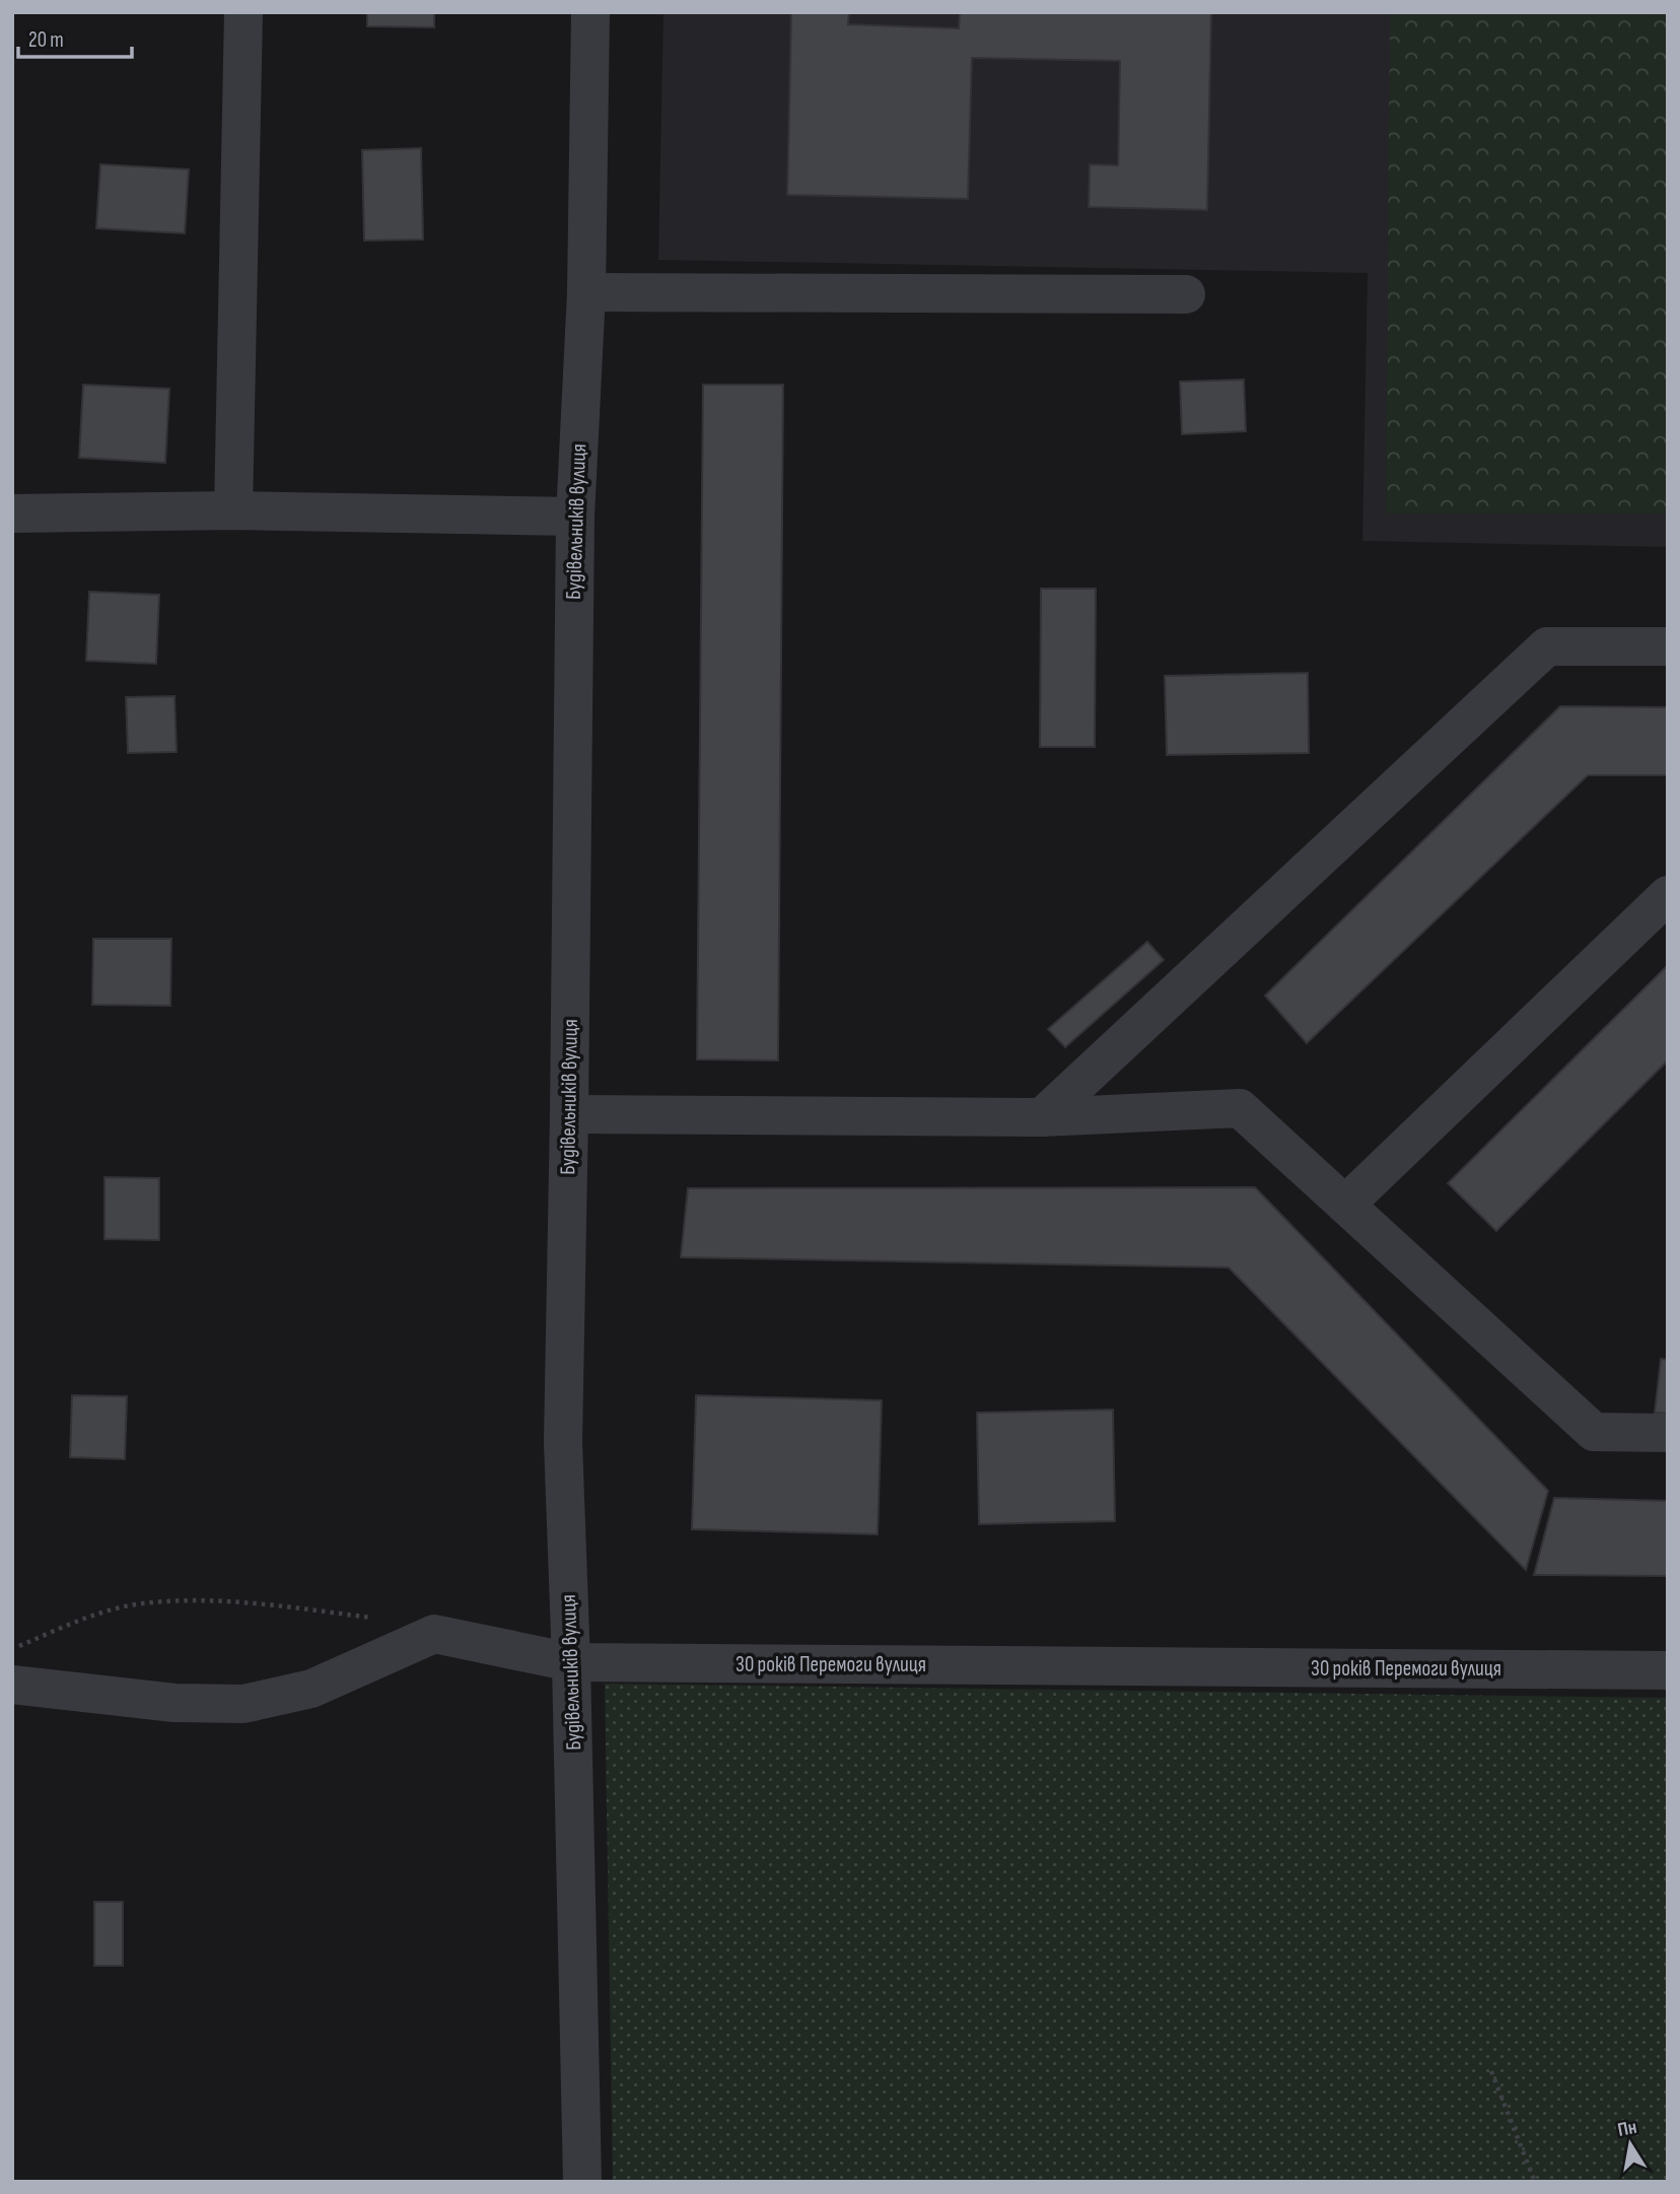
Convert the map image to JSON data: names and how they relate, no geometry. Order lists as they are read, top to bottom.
{
  "streets": {
    "street": ["Будівельників вулиця", "30 років Перемоги вулиця"]
  },
  "crossings": [
    ["Будівельників вулиця", "30 років Перемоги вулиця"]
  ],
  "scale_bar": "20 m",
  "north": "top"
}
